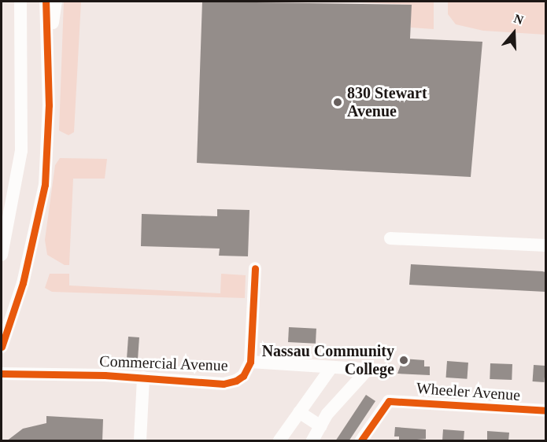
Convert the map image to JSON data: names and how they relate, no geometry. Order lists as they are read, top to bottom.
{
  "streets": {
    "street": ["Commercial Avenue", "Wheeler Avenue"]
  },
  "places": ["830 Stewart Avenue", "Nassau Community College"],
  "north": "top"
}
